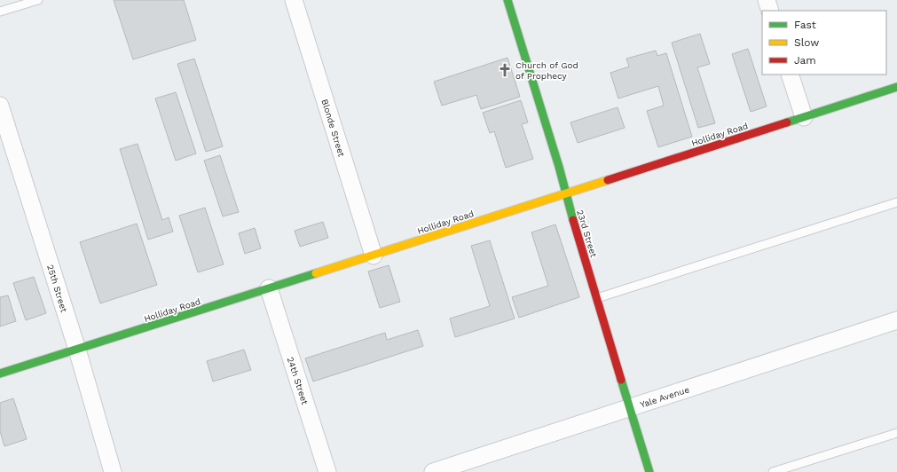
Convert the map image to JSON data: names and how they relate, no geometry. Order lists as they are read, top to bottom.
{
  "streets": {
    "street": [
      "Blonde Street",
      "Holliday Road",
      "23rd Street",
      "25th Street",
      "24th Street",
      "Yale Avenue"
    ]
  },
  "crossings": [
    ["Blonde Street", "Holliday Road"],
    ["Holliday Road", "23rd Street"],
    ["Holliday Road", "25th Street"],
    ["Holliday Road", "24th Street"],
    ["23rd Street", "Yale Avenue"]
  ],
  "places": {
    "church": ["Church of God of Prophecy"]
  },
  "legend": ["Fast", "Slow", "Jam"]
}
